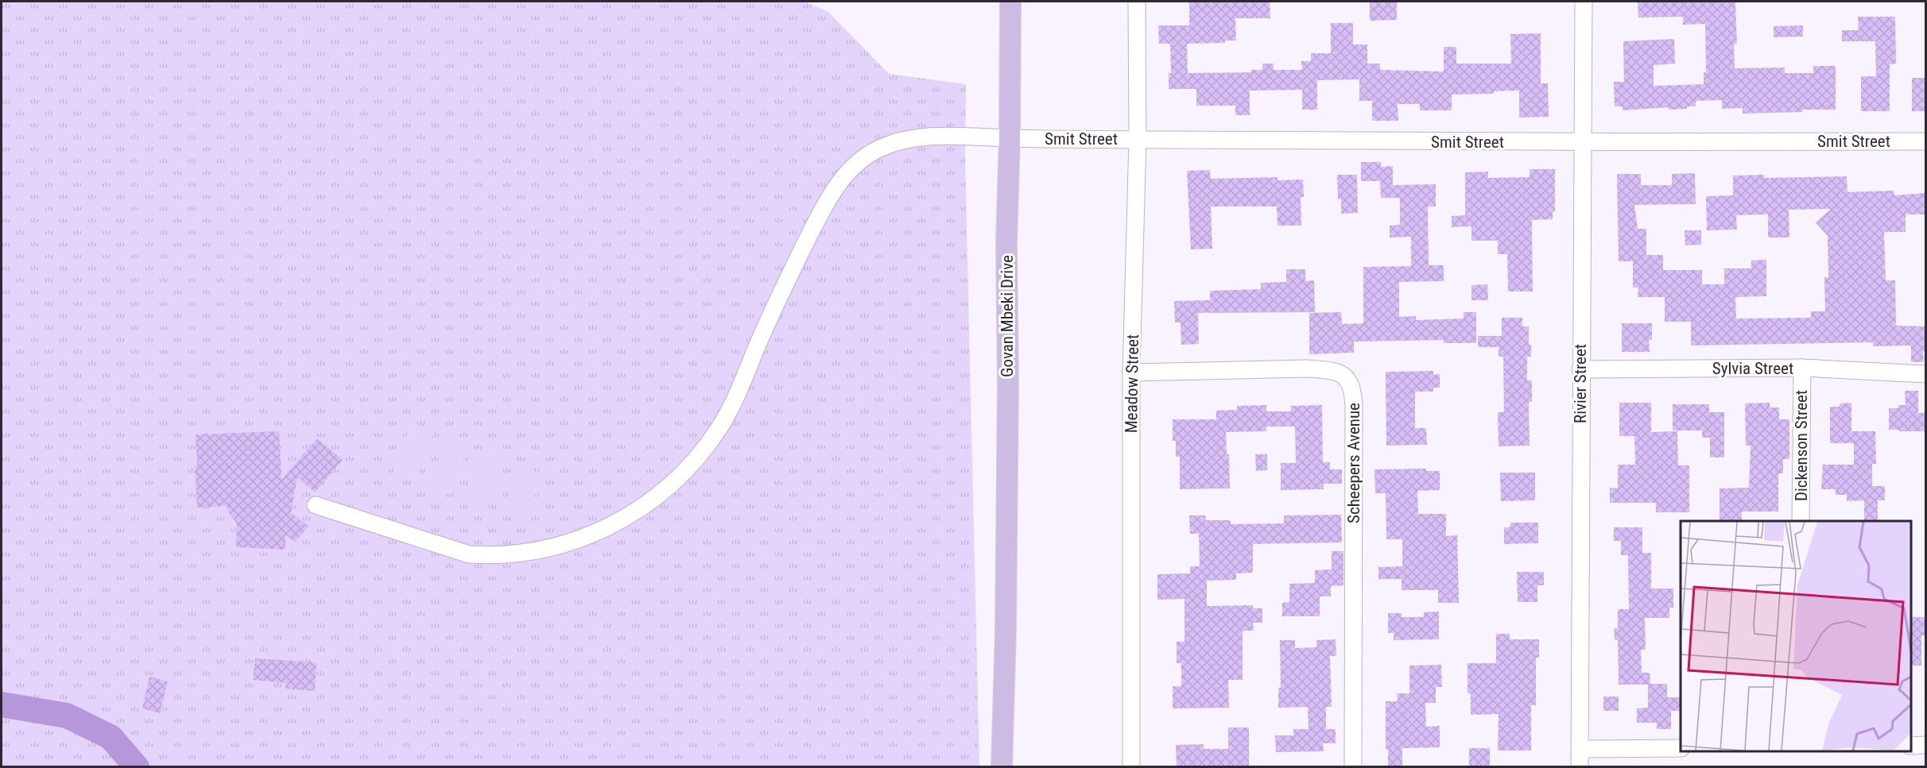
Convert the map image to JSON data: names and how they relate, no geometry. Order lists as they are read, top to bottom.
{
  "streets": {
    "main road": ["Govan Mbeki Drive"],
    "street": [
      "Smit Street",
      "Sylvia Street",
      "Meadow Street",
      "Rivier Street",
      "Dickenson Street",
      "Scheepers Avenue"
    ]
  },
  "crossings": [
    ["Smit Street", "Govan Mbeki Drive"],
    ["Smit Street", "Meadow Street"],
    ["Smit Street", "Rivier Street"],
    ["Sylvia Street", "Rivier Street"],
    ["Sylvia Street", "Dickenson Street"],
    ["Meadow Street", "Scheepers Avenue"]
  ]
}
